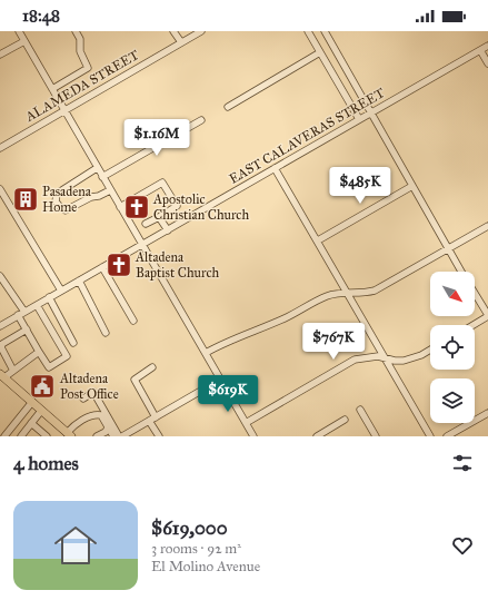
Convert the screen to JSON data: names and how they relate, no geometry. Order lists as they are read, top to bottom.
{
  "streets": {
    "street": ["ALAMEDA STREET", "EAST CALAVERAS STREET"]
  },
  "places": {
    "building": ["Pasadena Home"],
    "church": ["Apostolic Christian Church", "Altadena Baptist Church"],
    "public building": ["Altadena Post Office"]
  },
  "north": "bottom right",
  "page": {
    "status": "18:48",
    "price": [
      "$1.16M",
      "$485K",
      "$767K",
      "$619K"
    ],
    "heading": "4 homes",
    "list": [
      {
        "name": "$619,000",
        "note": "3 rooms · 92 m² · El Molino Avenue"
      }
    ]
  }
}
